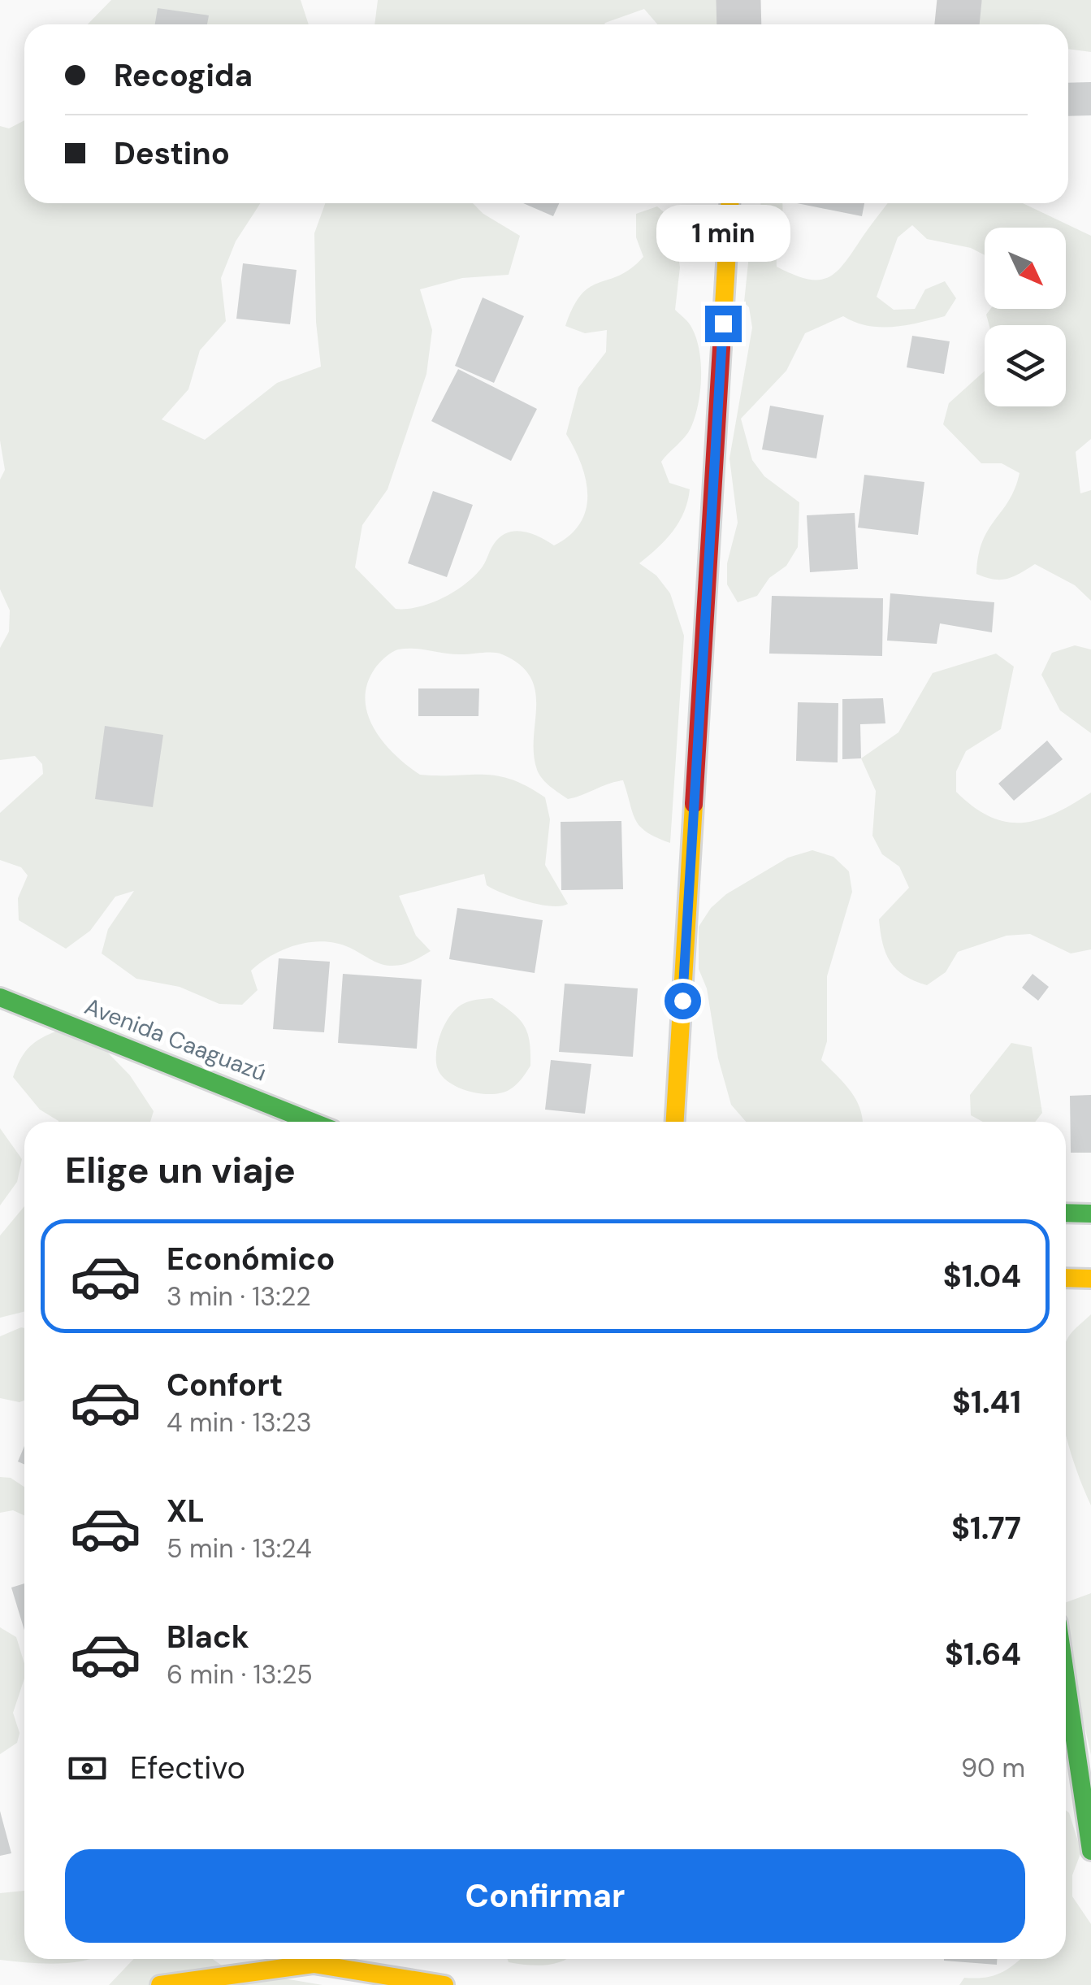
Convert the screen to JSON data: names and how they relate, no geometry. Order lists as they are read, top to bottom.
{
  "streets": {
    "street": ["Avenida Caaguazú"]
  },
  "north": "bottom right",
  "page": {
    "banner": ["Recogida", "Destino"],
    "bubble": "1 min",
    "heading": "Elige un viaje",
    "list": [
      {
        "name": "Económico",
        "note": "3 min · 13:22",
        "value": "$1.04"
      },
      {
        "name": "Confort",
        "note": "4 min · 13:23",
        "value": "$1.41"
      },
      {
        "name": "XL",
        "note": "5 min · 13:24",
        "value": "$1.77"
      },
      {
        "name": "Black",
        "note": "6 min · 13:25",
        "value": "$1.64"
      }
    ],
    "pay": ["Efectivo", "90 m"],
    "buttons": "Confirmar"
  }
}
